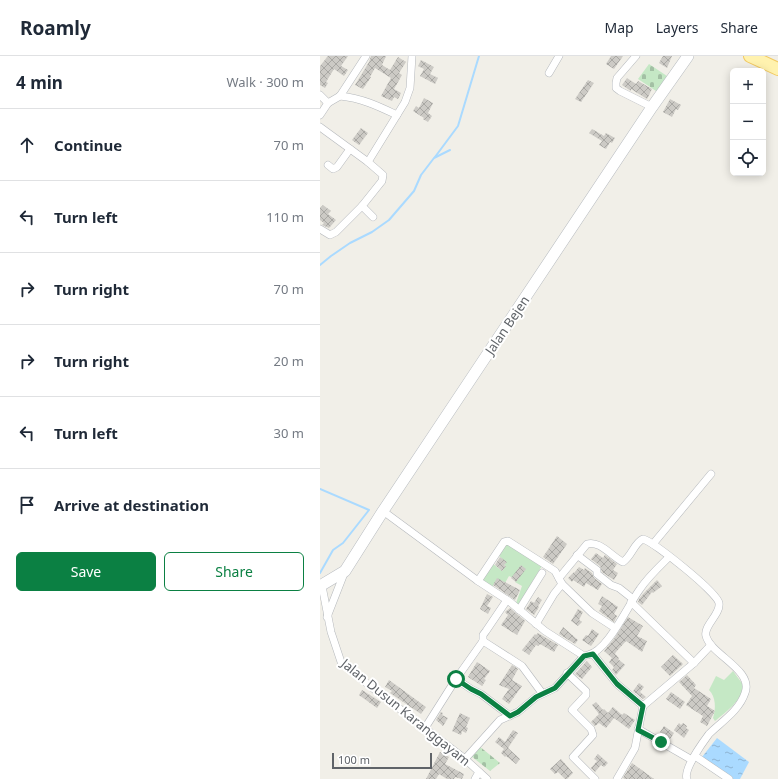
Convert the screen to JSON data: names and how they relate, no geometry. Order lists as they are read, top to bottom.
{
  "streets": {
    "street": ["Jalan Bejen", "Jalan Dusun Karanggayam"]
  },
  "crossings": [
    ["Jalan Bejen", "Jalan Dusun Karanggayam"]
  ],
  "scale_bar": "100 m",
  "page": {
    "header": "Roamly",
    "nav": ["Map", "Layers", "Share"],
    "heading": ["4 min", "Walk · 300 m"],
    "map_buttons": ["+", "−"],
    "list": [
      ["Continue", "70 m"],
      ["Turn left", "110 m"],
      ["Turn right", "70 m"],
      ["Turn right", "20 m"],
      ["Turn left", "30 m"],
      "Arrive at destination"
    ],
    "buttons": ["Save", "Share"],
    "scale": "100 m"
  }
}
